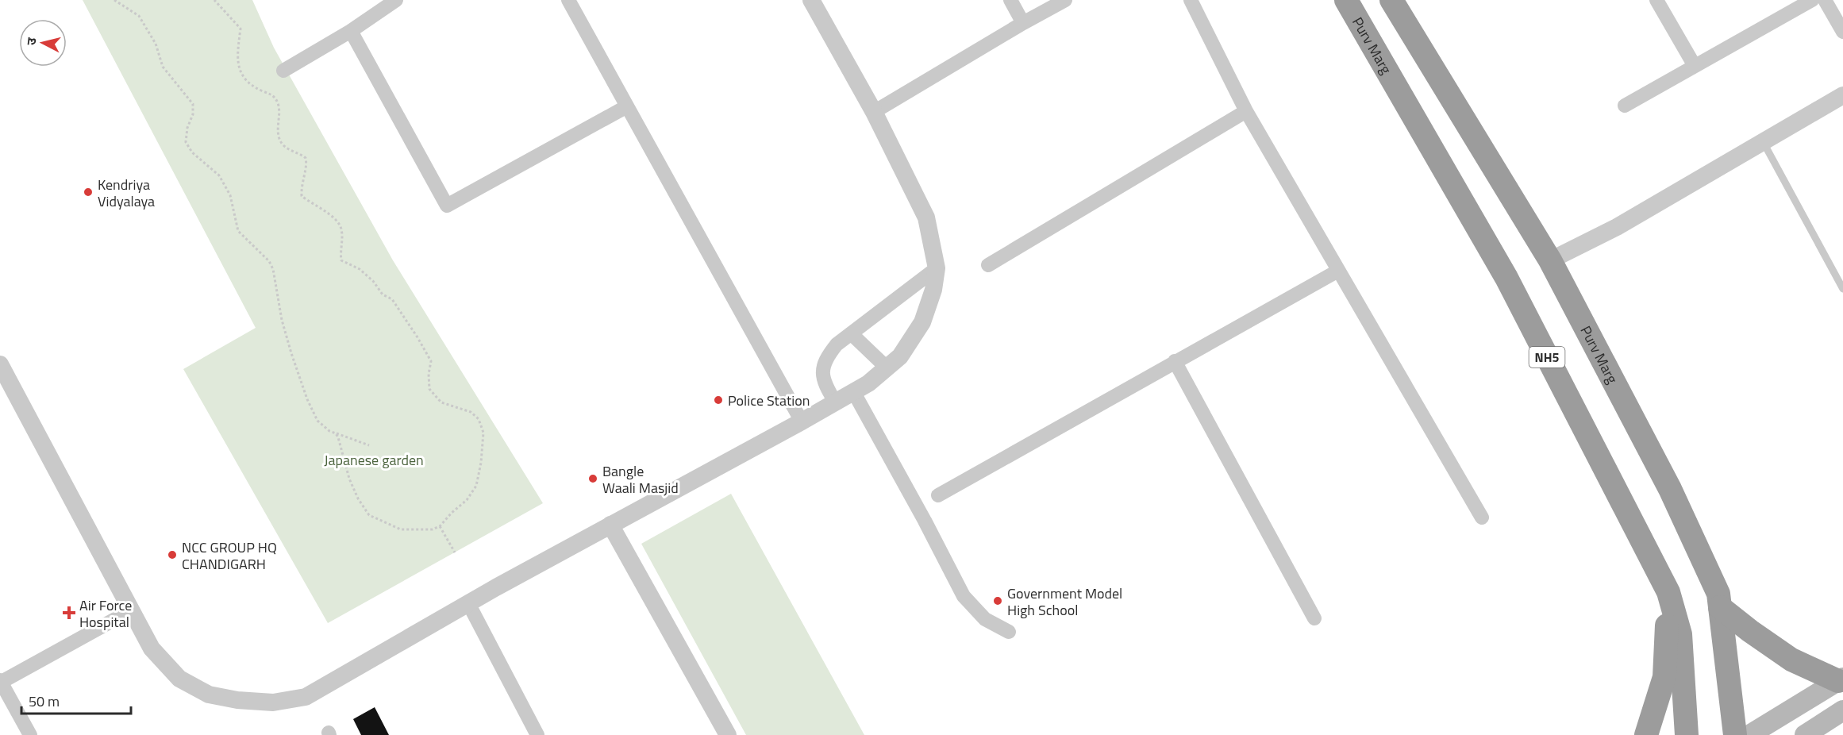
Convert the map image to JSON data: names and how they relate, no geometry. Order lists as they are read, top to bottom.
{
  "streets": {
    "highway": ["Purv Marg", "NH5"]
  },
  "parks": ["Japanese garden"],
  "places": {
    "other": [
      "Kendriya Vidyalaya",
      "Police Station",
      "Bangle Waali Masjid",
      "NCC GROUP HQ CHANDIGARH",
      "Government Model High School"
    ],
    "health": ["Air Force Hospital"]
  },
  "scale_bar": "50 m",
  "north": "left"
}
